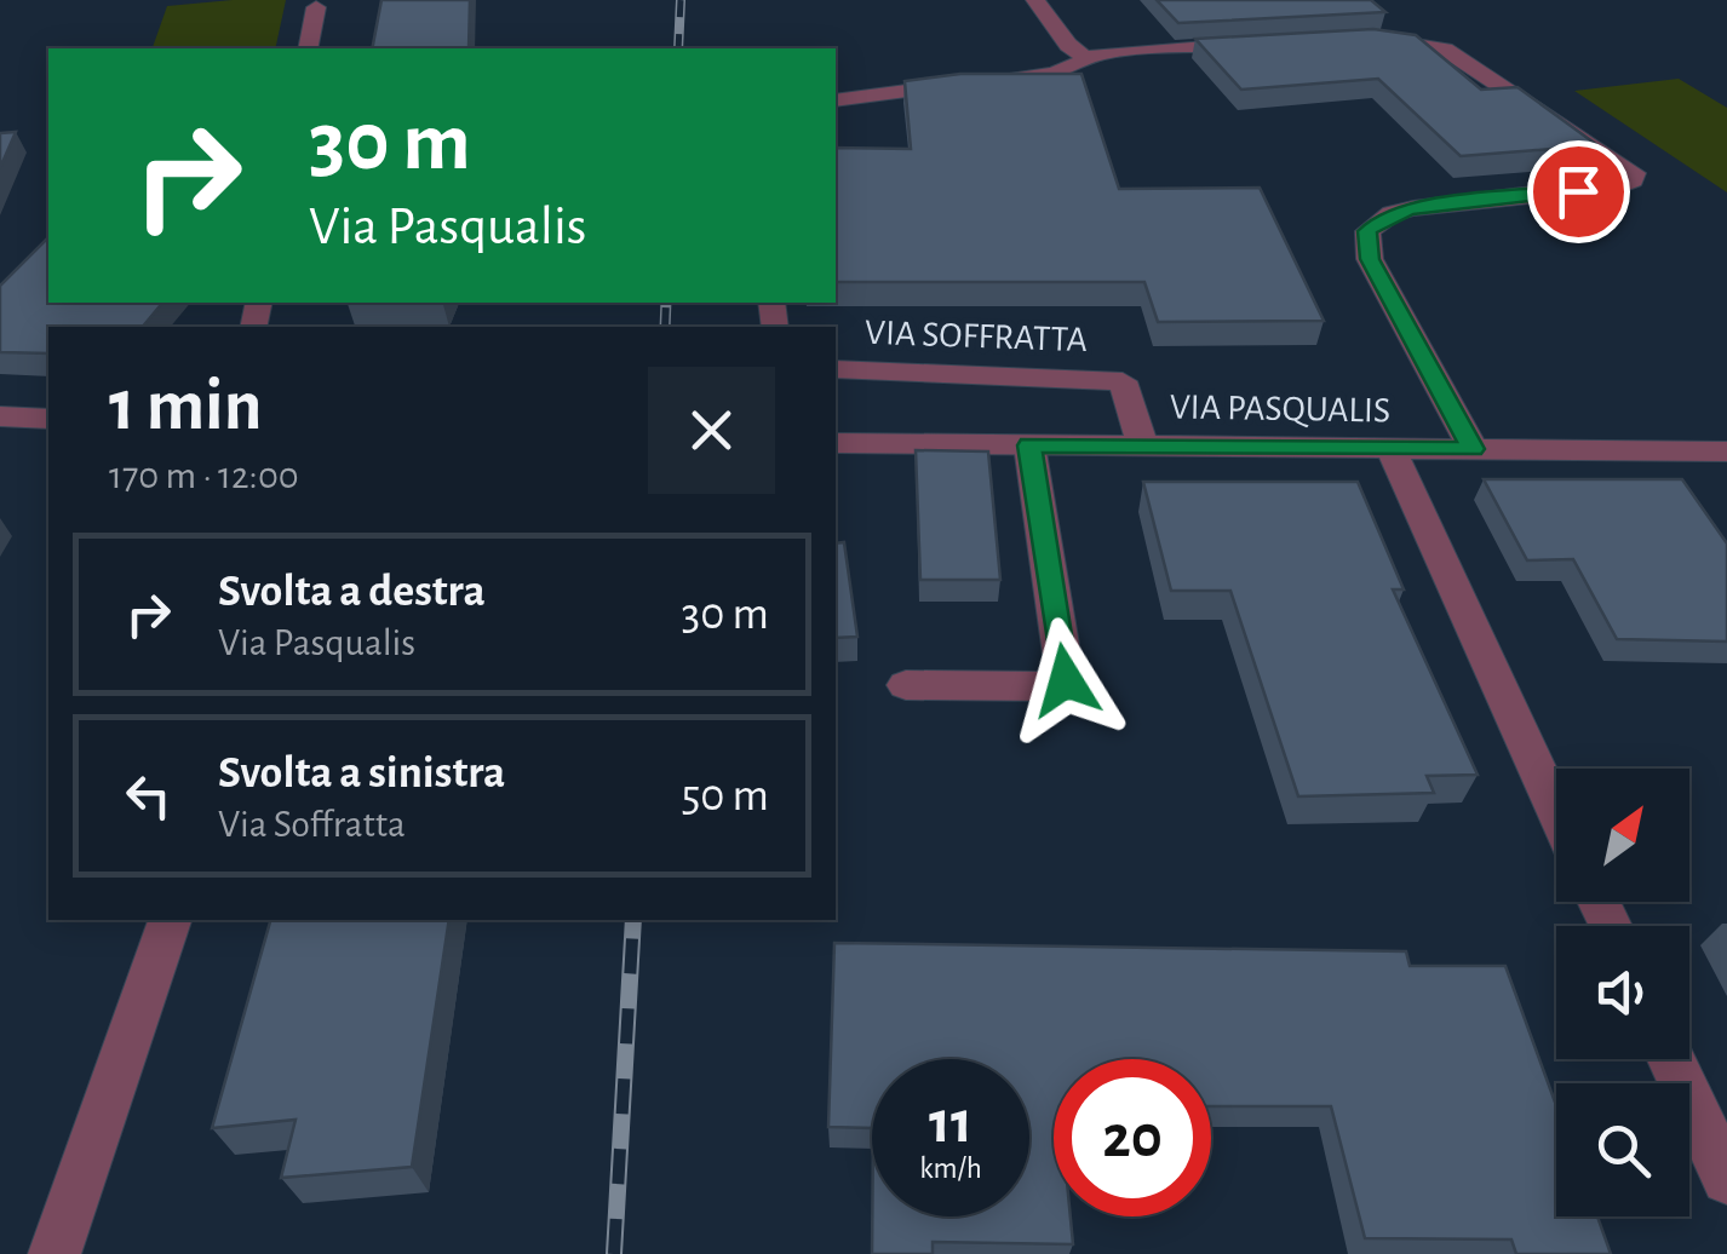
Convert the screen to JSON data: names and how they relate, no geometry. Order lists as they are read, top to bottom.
{
  "streets": {
    "street": ["VIA SOFFRATTA", "VIA PASQUALIS"]
  },
  "crossings": [
    ["VIA SOFFRATTA", "VIA PASQUALIS"]
  ],
  "north": "top right",
  "page": {
    "turn": ["30 m", "Via Pasqualis"],
    "heading": ["1 min", "170 m · 12:00"],
    "list": [
      {
        "name": "Svolta a destra",
        "note": "Via Pasqualis",
        "value": "30 m"
      },
      {
        "name": "Svolta a sinistra",
        "note": "Via Soffratta",
        "value": "50 m"
      }
    ],
    "speed": "11 km/h",
    "limit": "20"
  }
}
